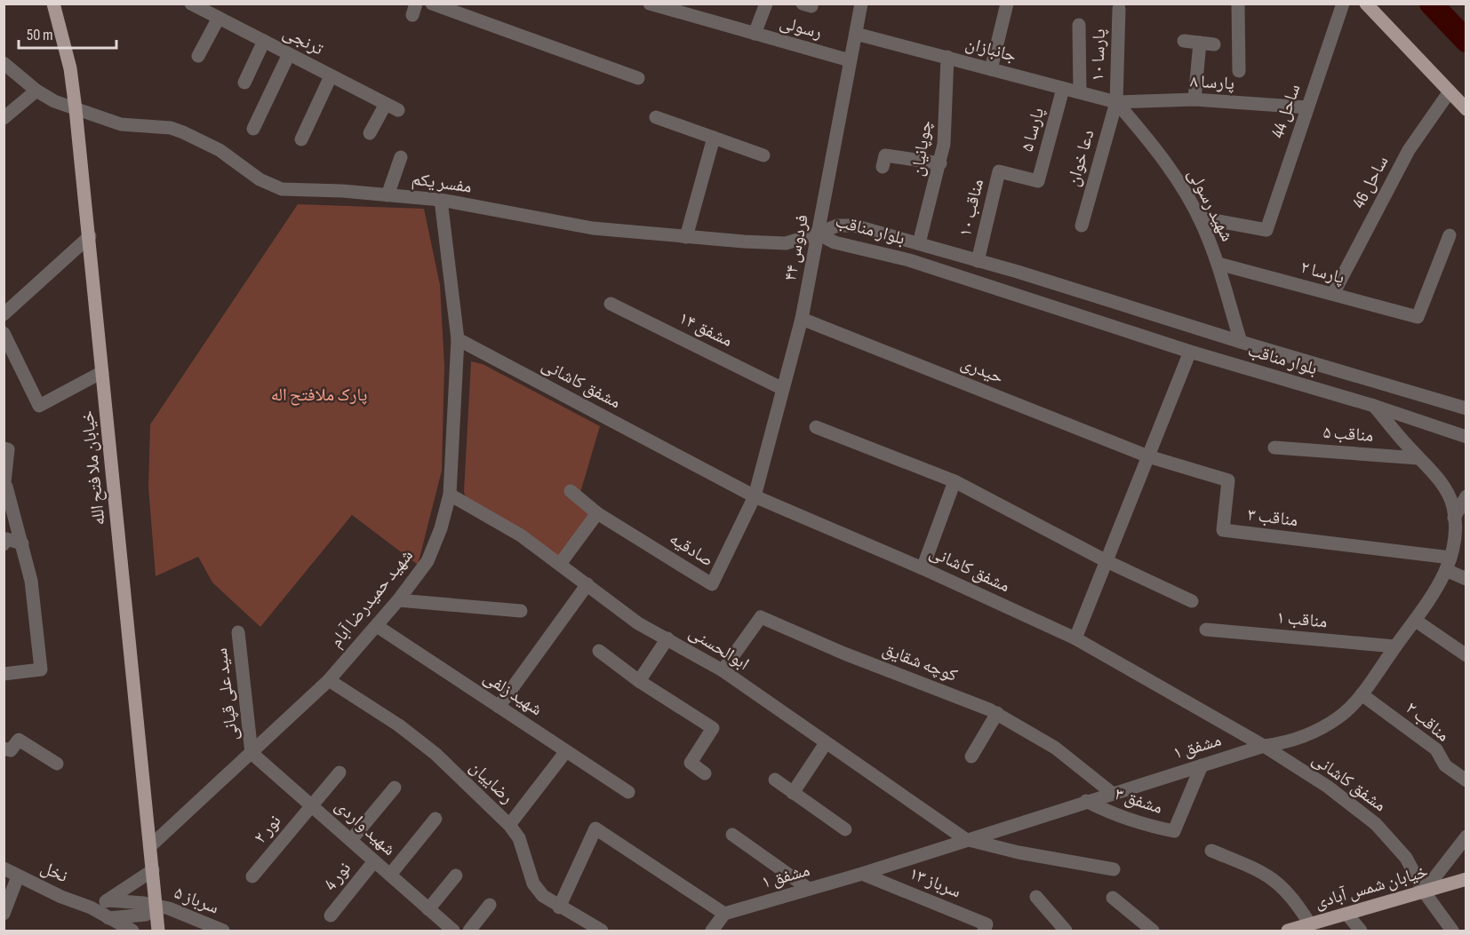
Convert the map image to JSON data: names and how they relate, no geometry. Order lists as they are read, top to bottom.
{
  "streets": {
    "main road": ["خیابان ملا فتح الله", "خیابان شمس آبادی"],
    "street": [
      "رسولی",
      "ترنجی",
      "جانبازان",
      "پارسا ۱۰",
      "پارسا ۸",
      "ساحل 44",
      "پارسا ۵",
      "چوپانیان",
      "دعا خوان",
      "ساحل 46",
      "مفسر یکم",
      "شهید رسولی",
      "مناقب ۱۰",
      "بلوار مناقب",
      "فردوس ۴۴",
      "پارسا ۲",
      "مشفق ۱۴",
      "حیدری",
      "مشفق کاشانی",
      "مناقب ۵",
      "مناقب ۳",
      "صادقیه",
      "شهید حمیدرضا آبام",
      "مناقب ۱",
      "ابوالحسنی",
      "کوچه شقایق",
      "شهید زلفی",
      "سید علی قپانی",
      "مناقب ۲",
      "مشفق ۱",
      "رضاییان",
      "مشفق ۳",
      "شهید واردی",
      "نور ۲",
      "نخل",
      "نور 4",
      "سرباز ۱۳",
      "سرباز ۵"
    ]
  },
  "crossings": [
    ["رسولی", "فردوس ۴۴"],
    ["جانبازان", "پارسا ۱۰"],
    ["جانبازان", "پارسا ۸"],
    ["جانبازان", "پارسا ۵"],
    ["جانبازان", "چوپانیان"],
    ["جانبازان", "دعا خوان"],
    ["جانبازان", "شهید رسولی"],
    ["جانبازان", "فردوس ۴۴"],
    ["پارسا ۱۰", "پارسا ۸"],
    ["پارسا ۱۰", "دعا خوان"],
    ["پارسا ۱۰", "شهید رسولی"],
    ["پارسا ۸", "ساحل 44"],
    ["پارسا ۸", "دعا خوان"],
    ["پارسا ۸", "شهید رسولی"],
    ["ساحل 44", "شهید رسولی"],
    ["پارسا ۵", "مناقب ۱۰"],
    ["چوپانیان", "بلوار مناقب"],
    ["دعا خوان", "شهید رسولی"],
    ["ساحل 46", "پارسا ۲"],
    ["مفسر یکم", "بلوار مناقب"],
    ["مفسر یکم", "فردوس ۴۴"],
    ["مفسر یکم", "خیابان ملا فتح الله"],
    ["مفسر یکم", "شهید حمیدرضا آبام"],
    ["شهید رسولی", "بلوار مناقب"],
    ["شهید رسولی", "پارسا ۲"],
    ["مناقب ۱۰", "بلوار مناقب"],
    ["بلوار مناقب", "فردوس ۴۴"],
    ["بلوار مناقب", "مشفق ۱"],
    ["فردوس ۴۴", "مشفق ۱۴"],
    ["فردوس ۴۴", "حیدری"],
    ["فردوس ۴۴", "مشفق کاشانی"],
    ["فردوس ۴۴", "صادقیه"],
    ["حیدری", "مناقب ۳"],
    ["مشفق کاشانی", "صادقیه"],
    ["مشفق کاشانی", "شهید حمیدرضا آبام"],
    ["مشفق کاشانی", "مشفق ۱"],
    ["مشفق کاشانی", "خیابان شمس آبادی"],
    ["مناقب ۵", "مشفق ۱"],
    ["خیابان ملا فتح الله", "شهید حمیدرضا آبام"],
    ["خیابان ملا فتح الله", "سرباز ۵"],
    ["مناقب ۳", "مشفق ۱"],
    ["شهید حمیدرضا آبام", "ابوالحسنی"],
    ["شهید حمیدرضا آبام", "شهید زلفی"],
    ["شهید حمیدرضا آبام", "سید علی قپانی"],
    ["شهید حمیدرضا آبام", "رضاییان"],
    ["شهید حمیدرضا آبام", "شهید واردی"],
    ["مناقب ۱", "مشفق ۱"],
    ["ابوالحسنی", "کوچه شقایق"],
    ["ابوالحسنی", "مشفق ۱"],
    ["کوچه شقایق", "مشفق ۱"],
    ["سید علی قپانی", "شهید واردی"],
    ["مناقب ۲", "مشفق ۱"],
    ["مشفق ۱", "مشفق ۳"],
    ["مشفق ۱", "سرباز ۱۳"],
    ["شهید واردی", "نور ۲"],
    ["شهید واردی", "نور 4"]
  ],
  "parks": ["پارک ملافتح اله"],
  "scale_bar": "50 m"
}
